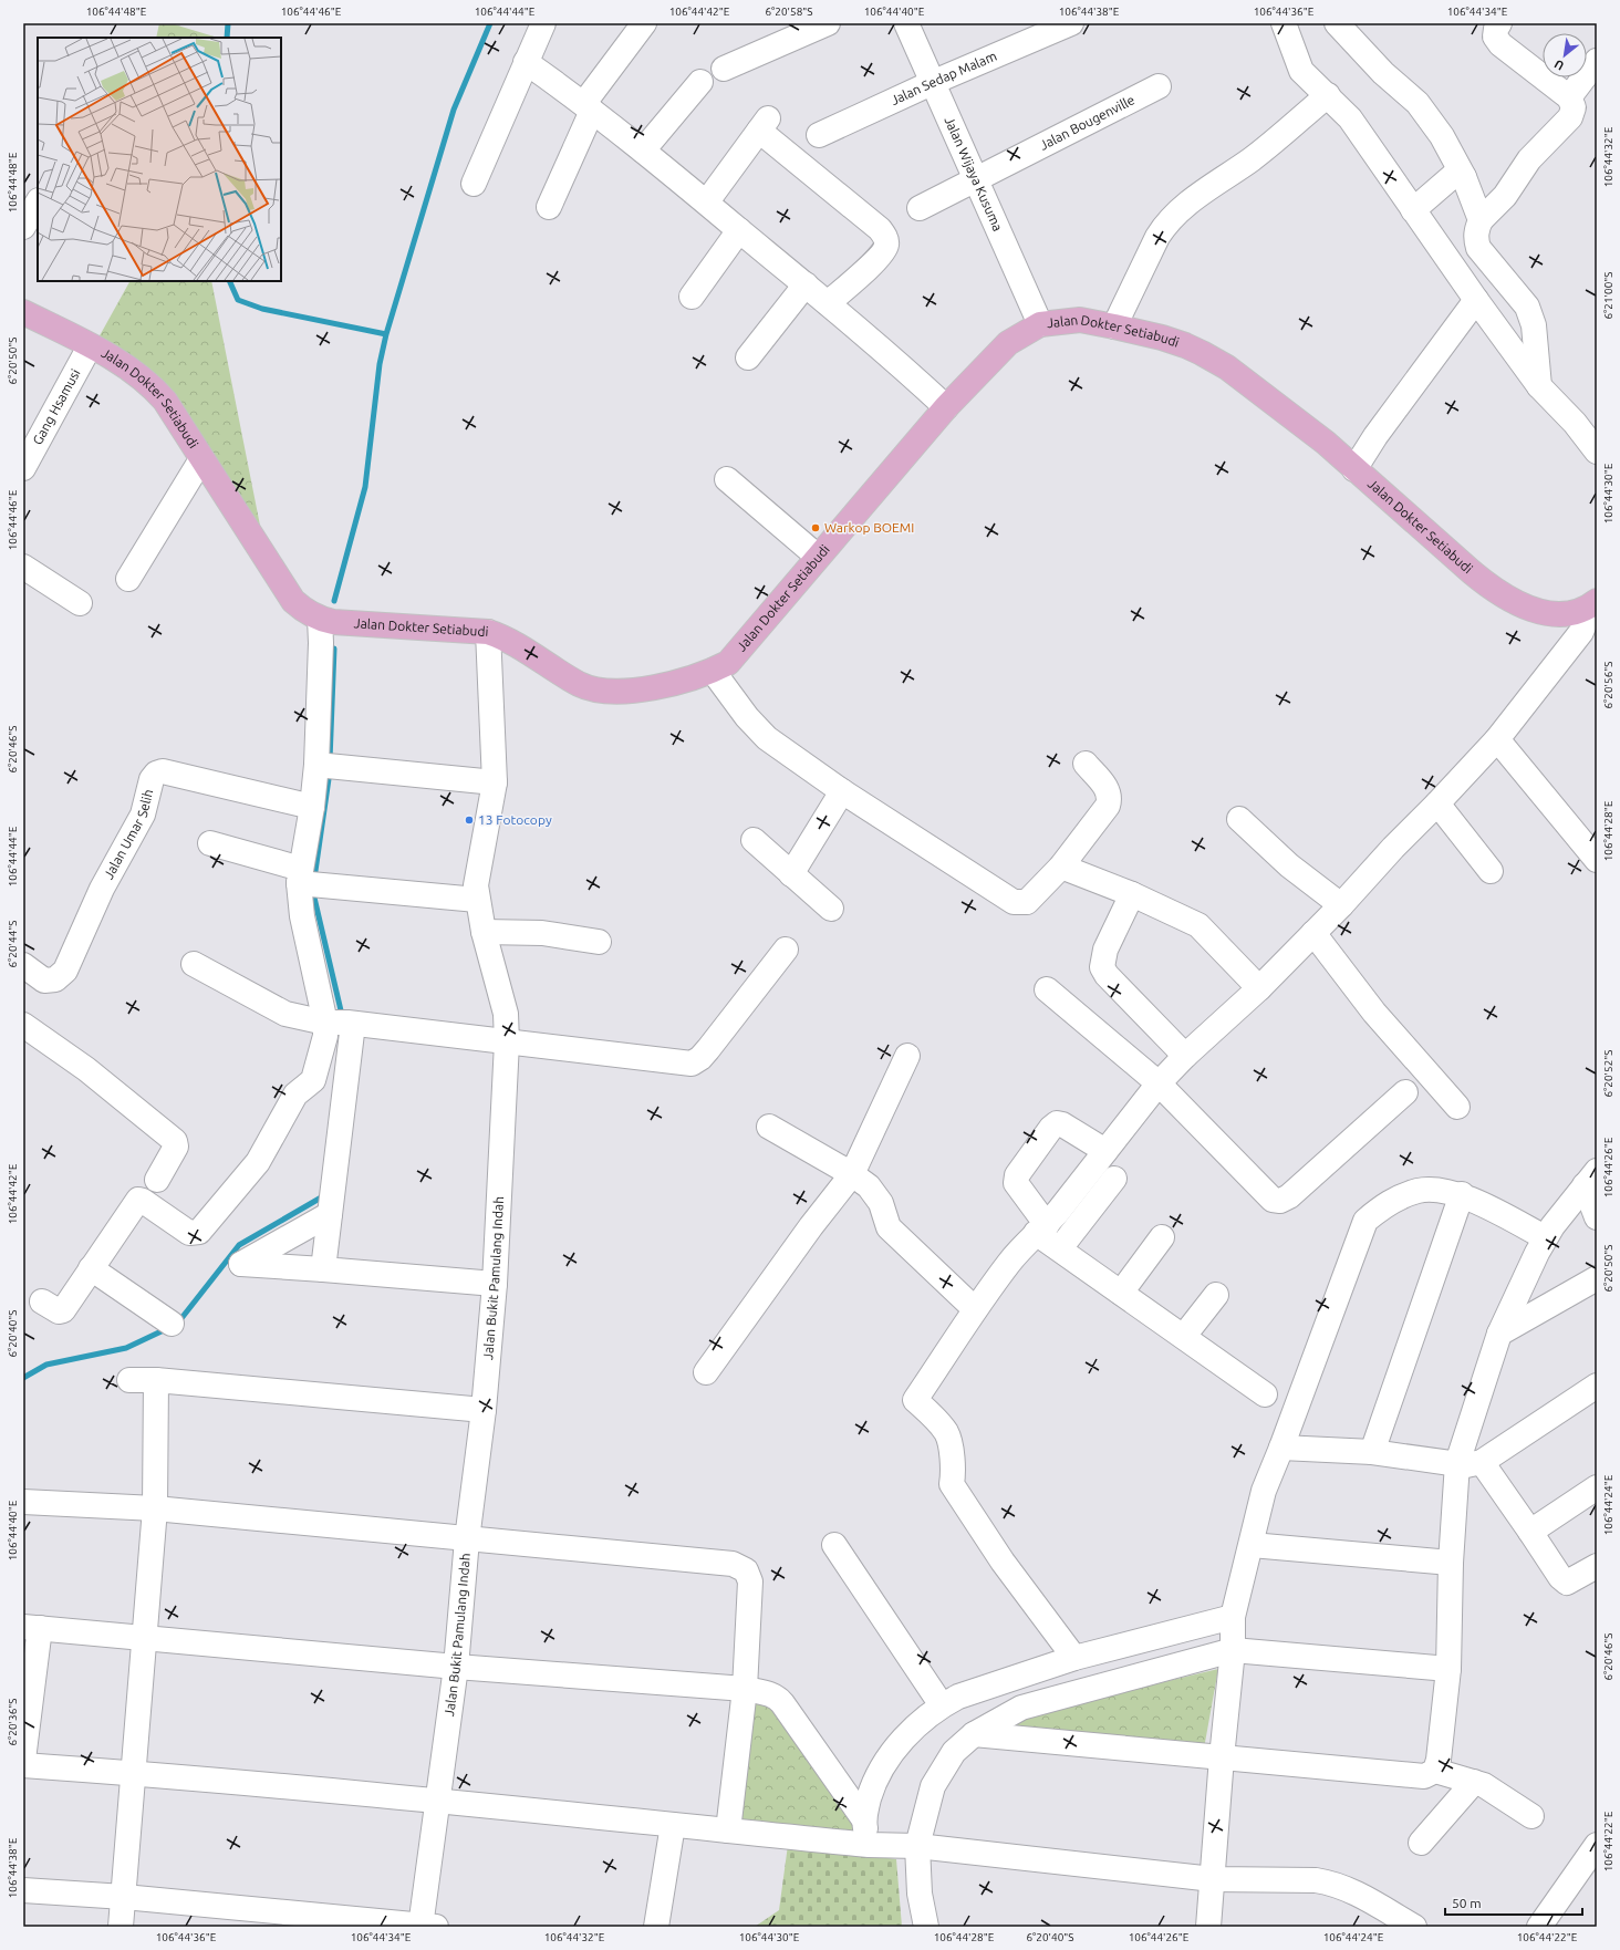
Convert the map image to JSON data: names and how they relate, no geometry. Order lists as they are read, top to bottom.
{
  "streets": {
    "main road": ["Jalan Dokter Setiabudi"],
    "street": [
      "Jalan Sedap Malam",
      "Jalan Bougenville",
      "Jalan Wijaya Kusuma",
      "Gang Hsamusi",
      "Jalan Umar Selih",
      "Jalan Bukit Pamulang Indah"
    ]
  },
  "crossings": [
    ["Jalan Sedap Malam", "Jalan Wijaya Kusuma"],
    ["Jalan Bougenville", "Jalan Wijaya Kusuma"],
    ["Jalan Wijaya Kusuma", "Jalan Dokter Setiabudi"],
    ["Jalan Dokter Setiabudi", "Gang Hsamusi"],
    ["Jalan Dokter Setiabudi", "Jalan Bukit Pamulang Indah"]
  ],
  "places": ["Warkop BOEMI", "13 Fotocopy"],
  "scale_bar": "50 m",
  "north": "bottom left",
  "coordinates": [
    "106°44'48\"E",
    "106°44'46\"E",
    "106°44'44\"E",
    "106°44'42\"E",
    "6°20'58\"S",
    "106°44'40\"E",
    "106°44'38\"E",
    "106°44'36\"E",
    "106°44'34\"E",
    "106°44'32\"E",
    "6°21'00\"S",
    "6°20'50\"S",
    "106°44'30\"E",
    "6°20'56\"S",
    "6°20'46\"S",
    "106°44'28\"E",
    "6°20'44\"S",
    "6°20'52\"S",
    "106°44'26\"E",
    "6°20'40\"S",
    "106°44'24\"E",
    "6°20'36\"S",
    "106°44'22\"E"
  ]
}
